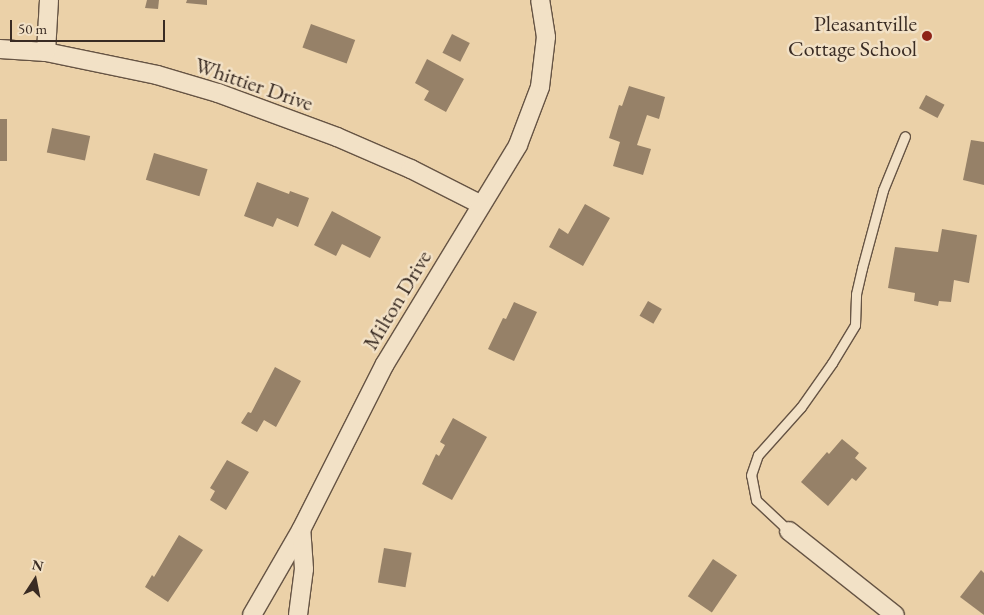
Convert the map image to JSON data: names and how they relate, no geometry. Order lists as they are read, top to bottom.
{
  "streets": {
    "street": ["Whittier Drive", "Milton Drive"]
  },
  "crossings": [
    ["Whittier Drive", "Milton Drive"]
  ],
  "places": ["Pleasantville Cottage School"],
  "scale_bar": "50 m",
  "north": "top"
}
